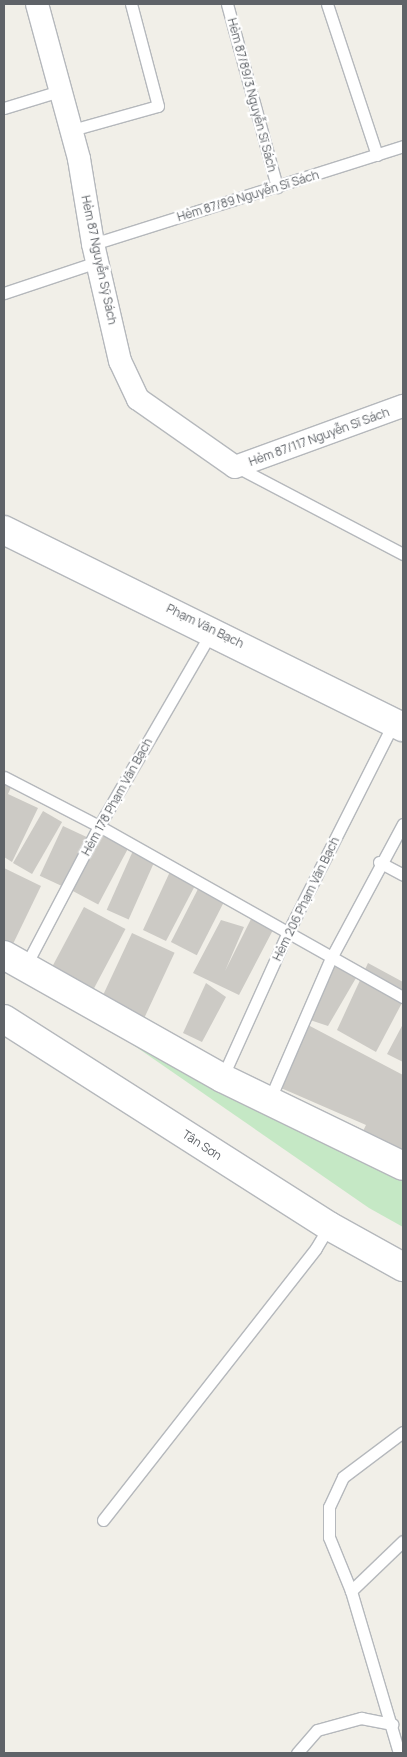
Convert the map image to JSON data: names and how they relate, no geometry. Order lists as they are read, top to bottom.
{
  "streets": {
    "street": [
      "Hẻm 87 Nguyễn Sỹ Sách",
      "Hẻm 87/117 Nguyễn Sĩ Sách",
      "Phạm Văn Bạch",
      "Tân Sơn"
    ],
    "lane": [
      "Hẻm 87/89/3 Nguyễn Sĩ Sách",
      "Hẻm 87/89 Nguyễn Sĩ Sách",
      "Hẻm 178 Phạm Văn Bạch",
      "Hẻm 206 Phạm Văn Bạch"
    ]
  },
  "crossings": [
    ["Hẻm 87/89/3 Nguyễn Sĩ Sách", "Hẻm 87/89 Nguyễn Sĩ Sách"],
    ["Hẻm 87/89 Nguyễn Sĩ Sách", "Hẻm 87 Nguyễn Sỹ Sách"],
    ["Hẻm 87 Nguyễn Sỹ Sách", "Hẻm 87/117 Nguyễn Sĩ Sách"],
    ["Phạm Văn Bạch", "Hẻm 178 Phạm Văn Bạch"],
    ["Phạm Văn Bạch", "Hẻm 206 Phạm Văn Bạch"]
  ]
}
